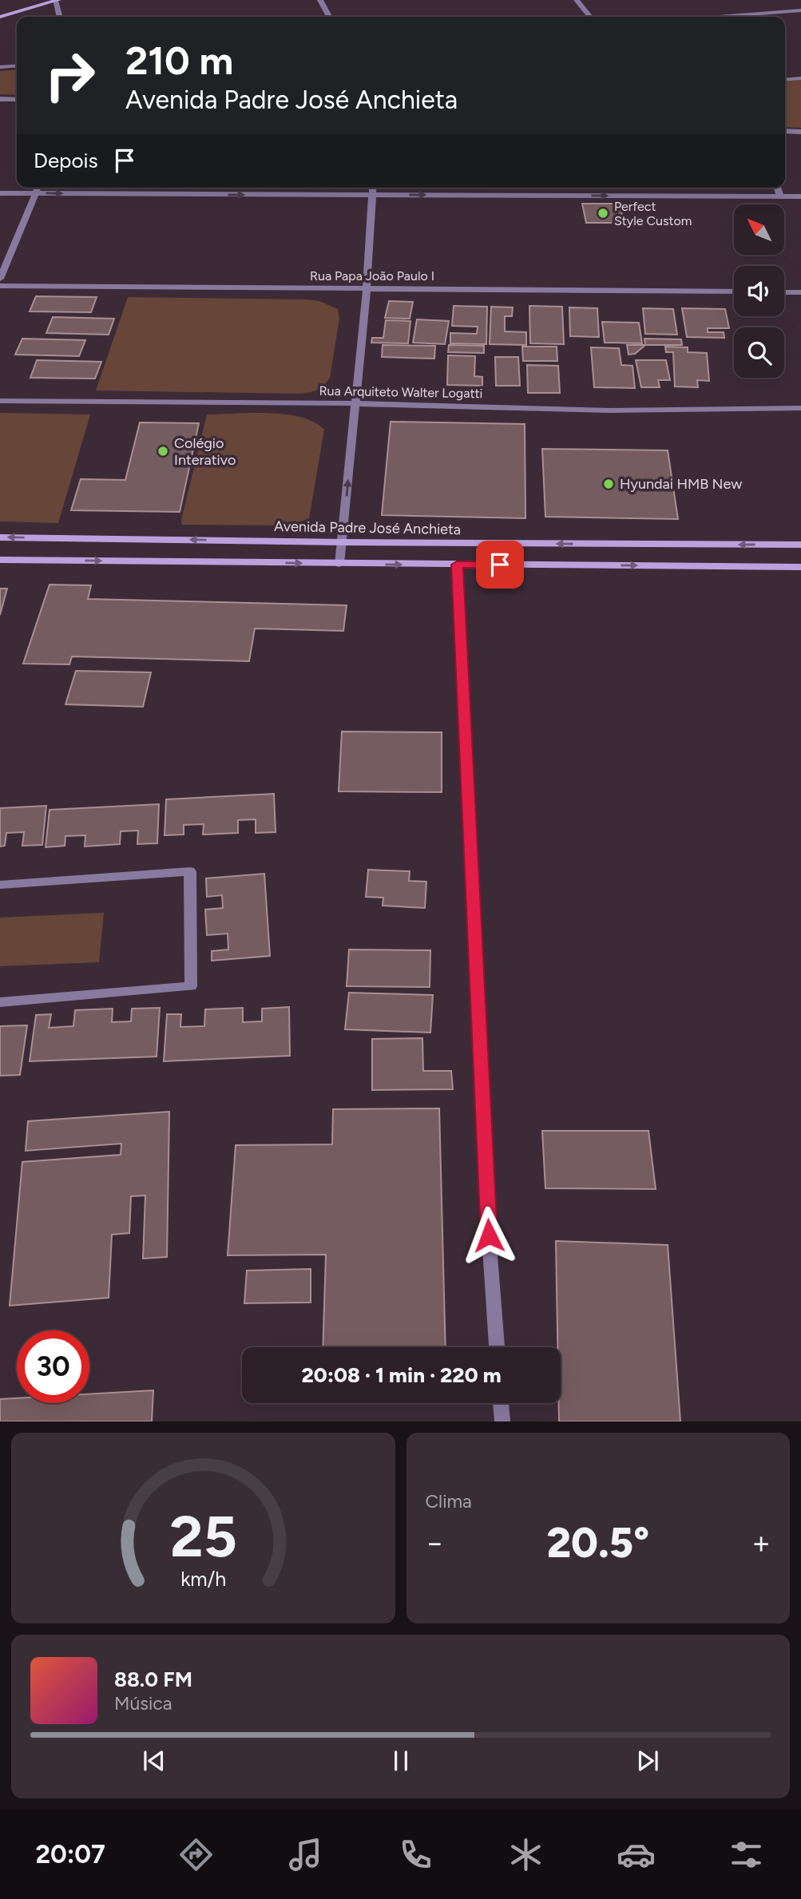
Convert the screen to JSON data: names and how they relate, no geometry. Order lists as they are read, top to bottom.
{
  "streets": {
    "main road": ["Avenida Padre José Anchieta"],
    "street": ["Rua Papa João Paulo I", "Rua Arquiteto Walter Logatti"]
  },
  "places": ["Perfect Style Custom", "Colégio Interativo", "Hyundai HMB New"],
  "north": "top left",
  "page": {
    "turn": ["210 m", "Avenida Padre José Anchieta"],
    "then": "Depois",
    "limit": "30",
    "trip": "20:08 · 1 min · 220 m",
    "tile": "Clima",
    "heat": ["−", "20.5°", "+"],
    "song": ["88.0 FM", "Música"],
    "tabs": "20:07",
    "gauge": ["25", "km/h"]
  }
}
